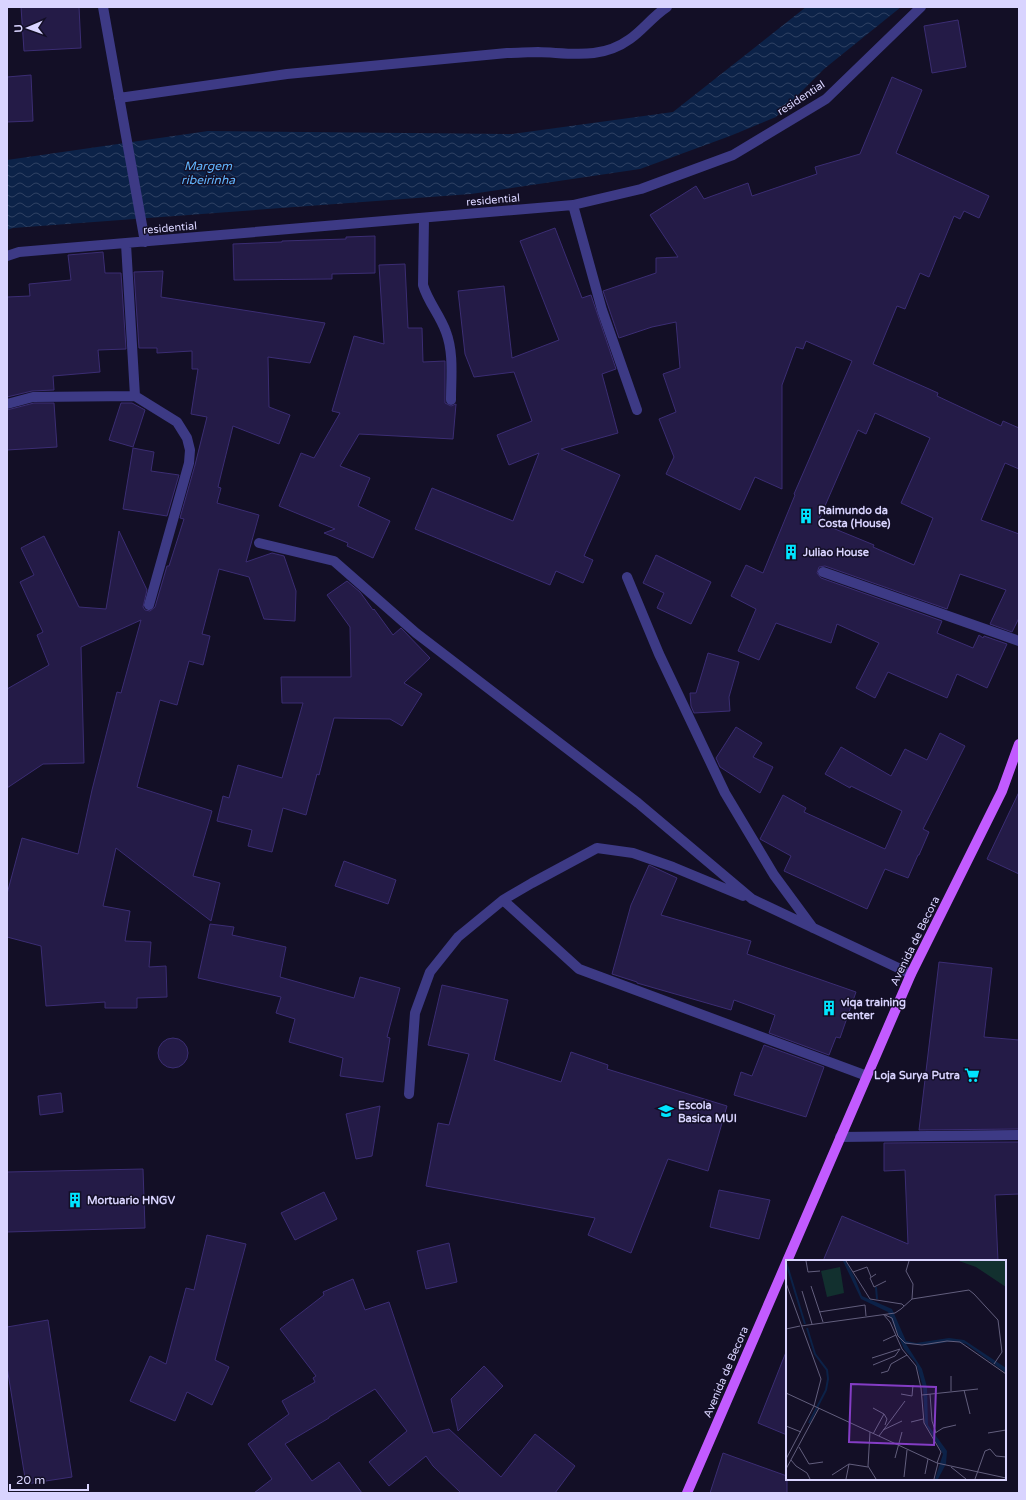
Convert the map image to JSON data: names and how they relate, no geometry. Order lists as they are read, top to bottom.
{
  "streets": {
    "main road": ["Avenida de Becora"],
    "street": ["residential"]
  },
  "water": ["Margem ribeirinha"],
  "places": {
    "building": [
      "Raimundo da Costa (House)",
      "Juliao House",
      "viqa training center",
      "Mortuario HNGV"
    ],
    "supermarket": ["Loja Surya Putra"],
    "school or university": ["Escola Basica MUI"]
  },
  "scale_bar": "20 m",
  "north": "left"
}
